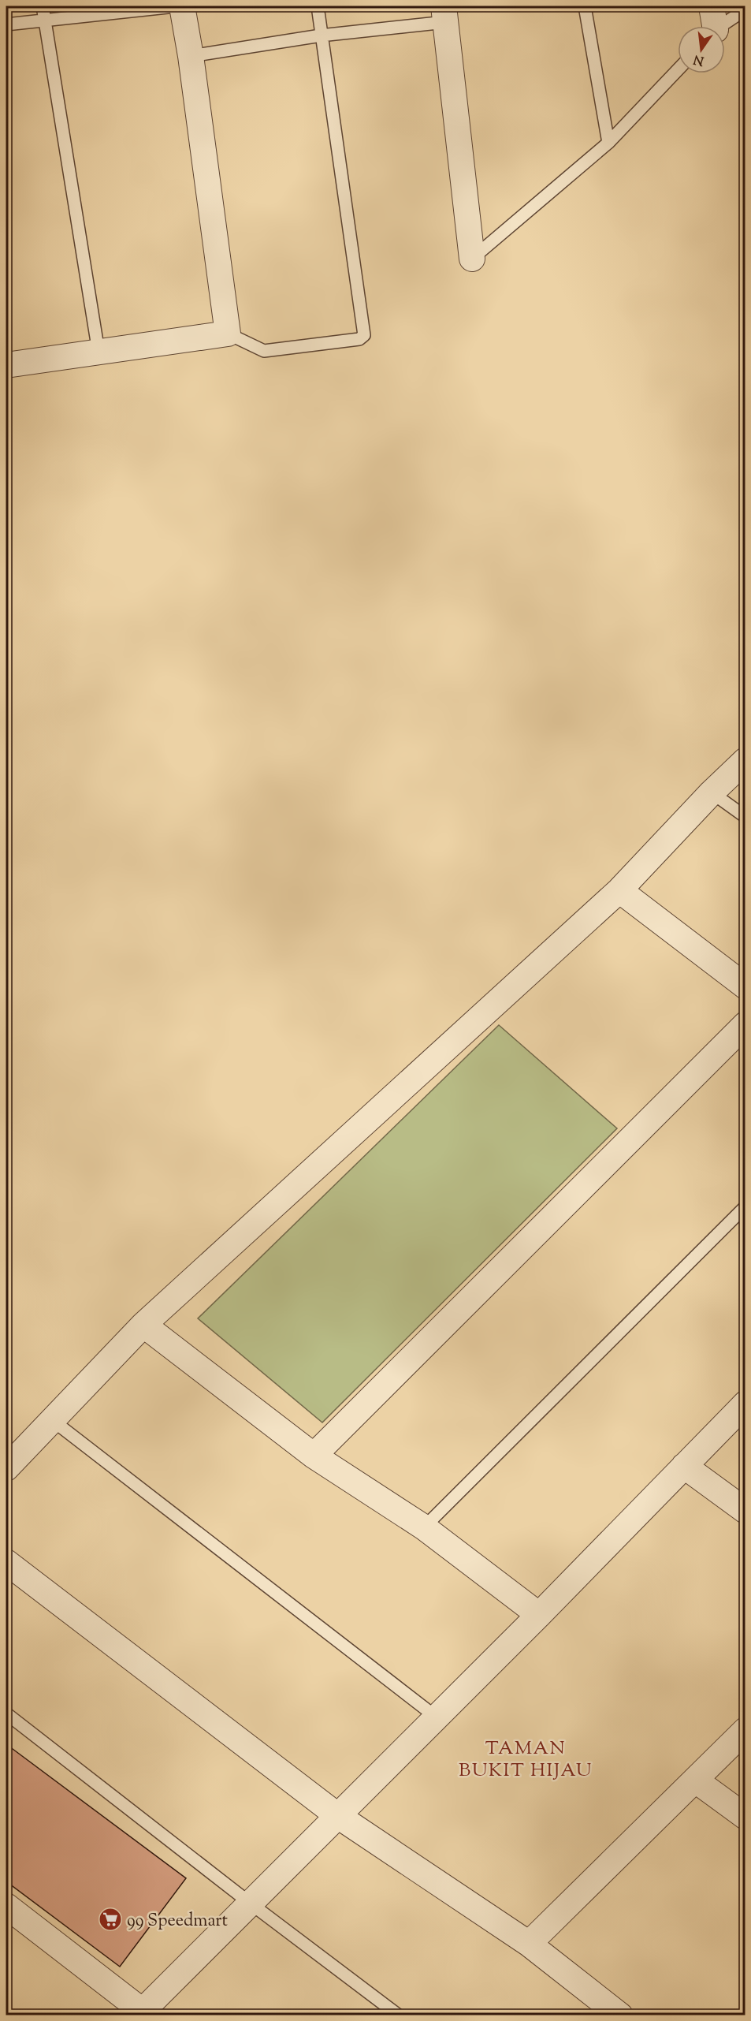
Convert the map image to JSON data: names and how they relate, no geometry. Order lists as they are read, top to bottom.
{
  "districts": ["TAMAN BUKIT HIJAU"],
  "places": {
    "supermarket": ["99 Speedmart"]
  },
  "north": "bottom"
}
